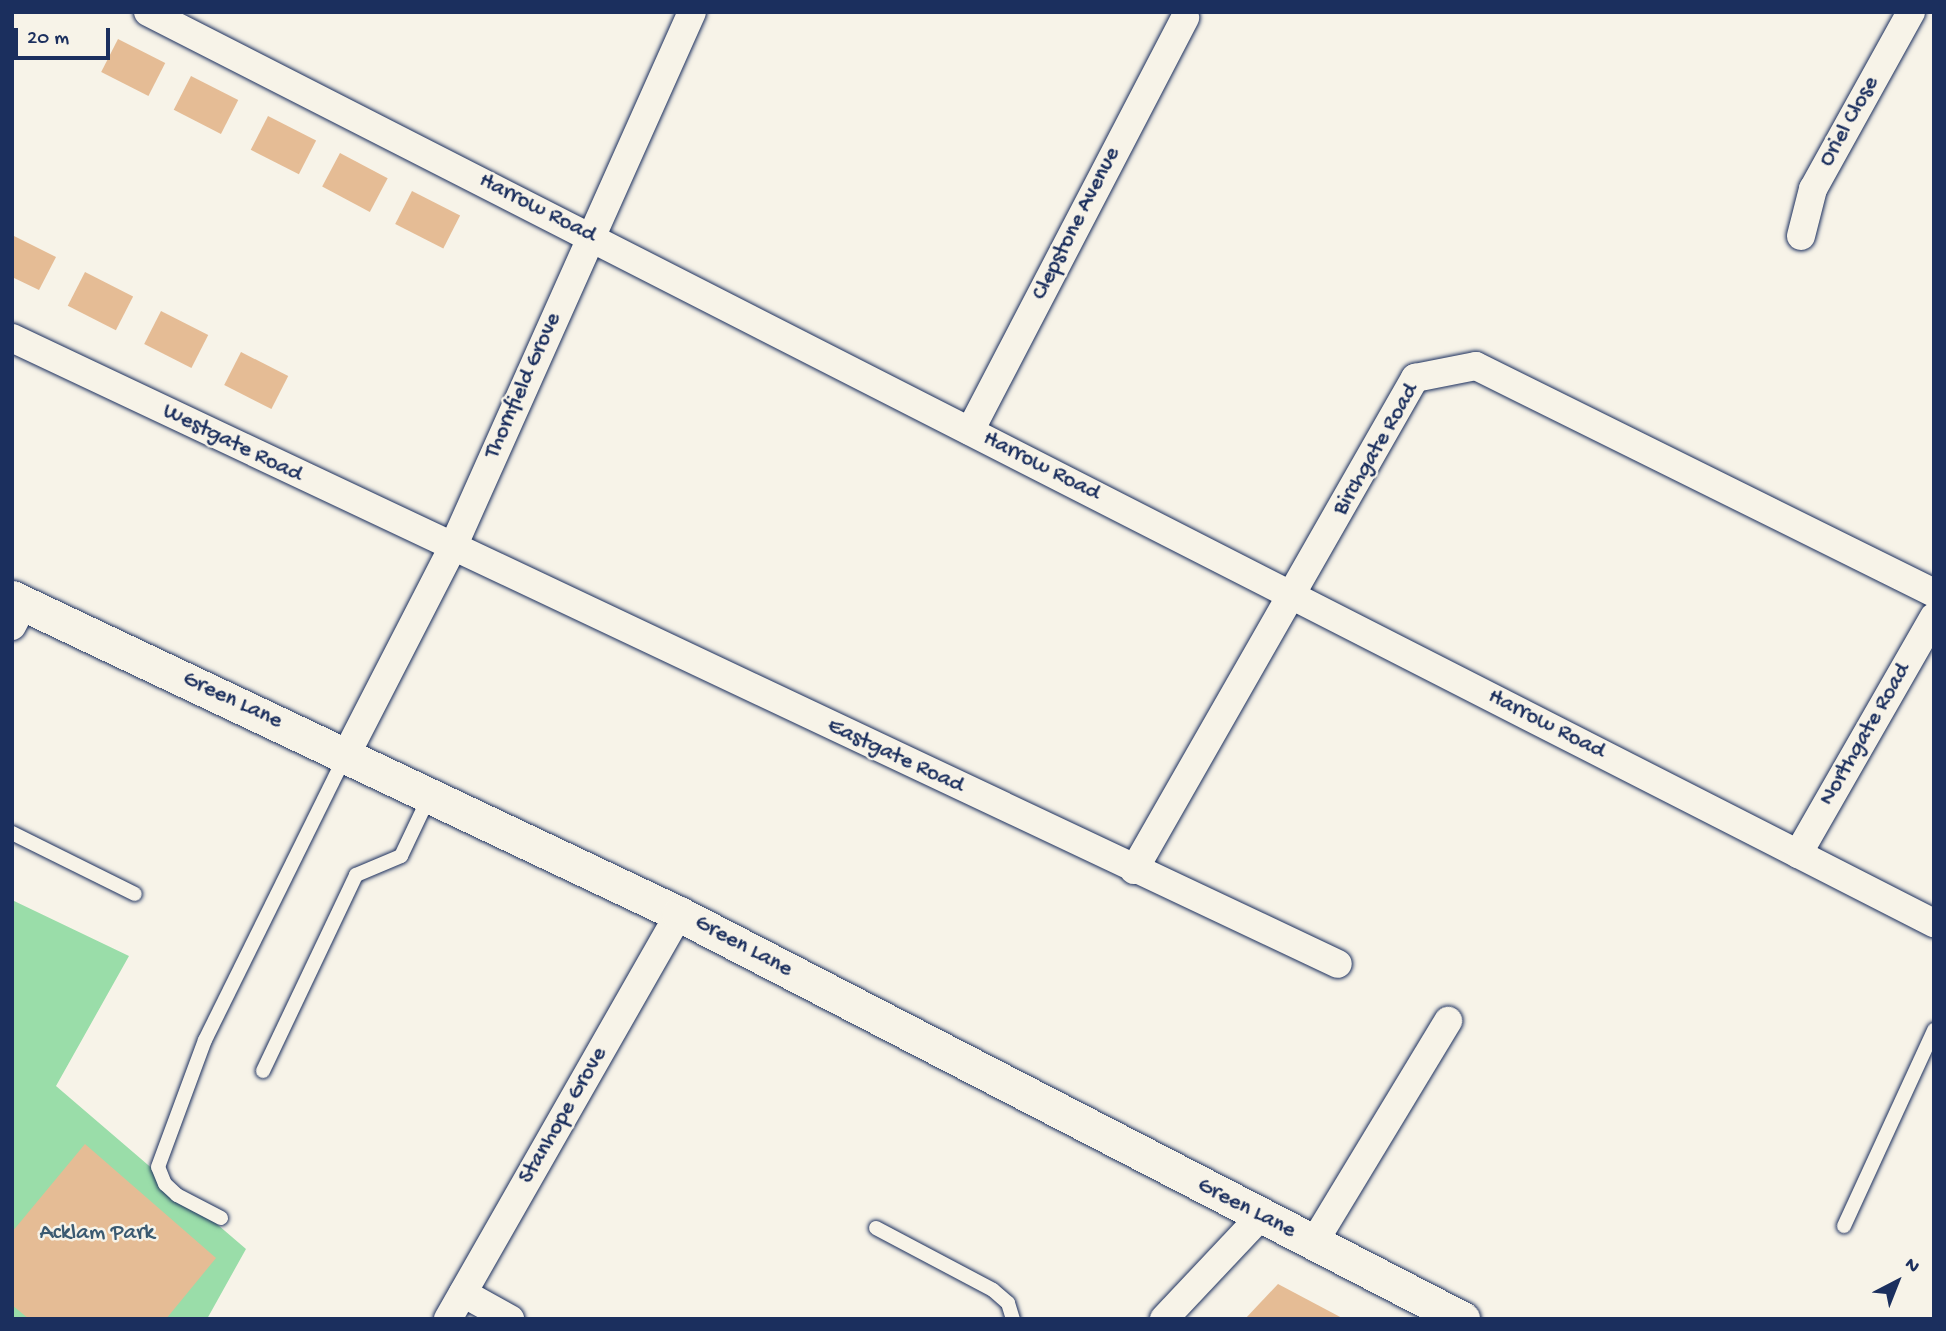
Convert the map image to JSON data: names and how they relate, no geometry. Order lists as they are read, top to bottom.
{
  "streets": {
    "street": [
      "Oriel Close",
      "Harrow Road",
      "Clepstone Avenue",
      "Thornfield Grove",
      "Westgate Road",
      "Birchgate Road",
      "Green Lane",
      "Northgate Road",
      "Eastgate Road",
      "Stanhope Grove"
    ]
  },
  "crossings": [
    ["Harrow Road", "Clepstone Avenue"],
    ["Harrow Road", "Thornfield Grove"],
    ["Harrow Road", "Birchgate Road"],
    ["Harrow Road", "Northgate Road"],
    ["Thornfield Grove", "Westgate Road"],
    ["Thornfield Grove", "Green Lane"],
    ["Thornfield Grove", "Eastgate Road"],
    ["Westgate Road", "Eastgate Road"],
    ["Birchgate Road", "Eastgate Road"],
    ["Green Lane", "Stanhope Grove"]
  ],
  "parks": ["Acklam Park"],
  "scale_bar": "20 m",
  "north": "top right"
}
